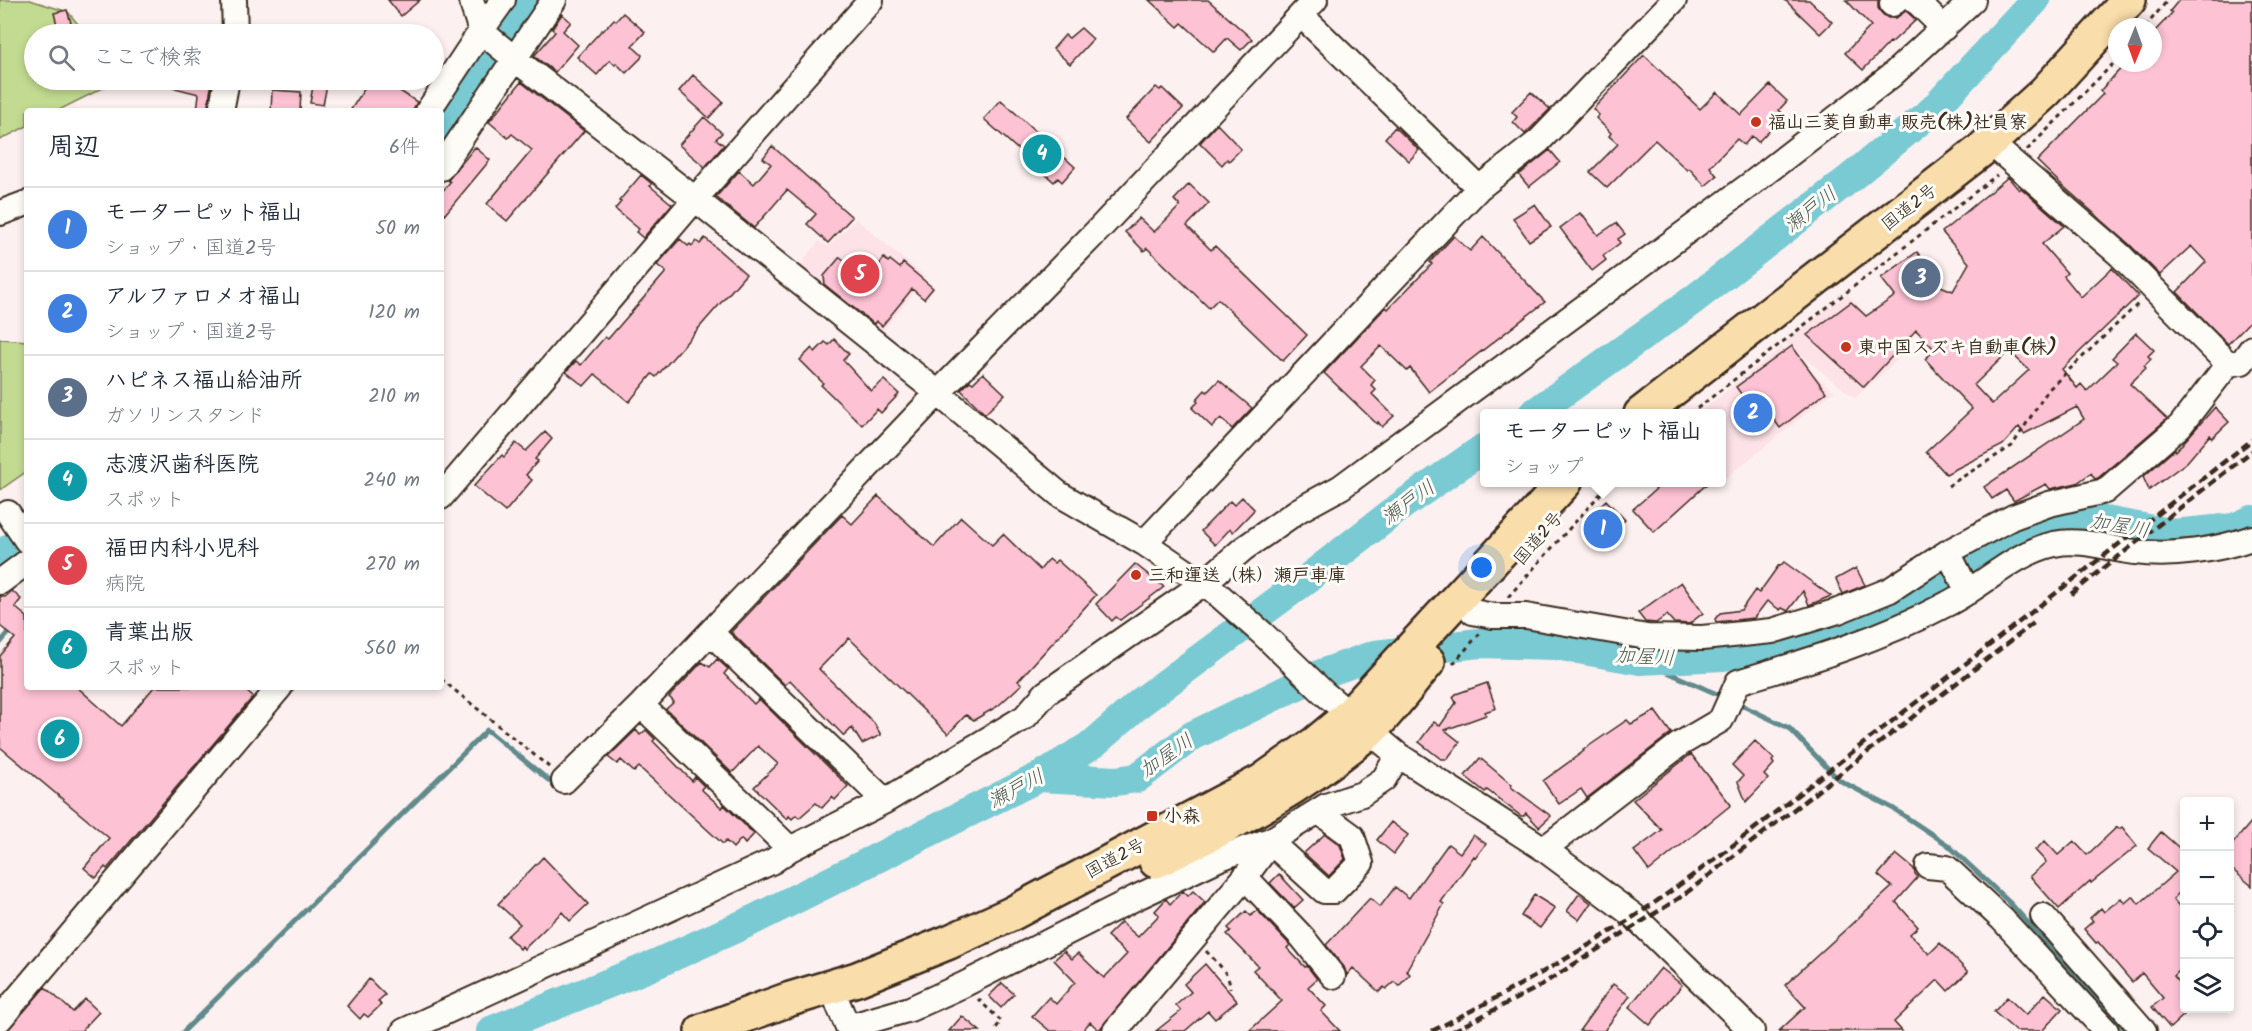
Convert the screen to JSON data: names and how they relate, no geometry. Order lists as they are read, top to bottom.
{
  "streets": {
    "highway": ["国道2号"]
  },
  "water": ["瀬戸川", "加屋川"],
  "places": {
    "other": ["福山三菱自動車 販売(株)社員寮", "東中国スズキ自動車(株)", "三和運送（株）瀬戸車庫"],
    "transit": ["小森"]
  },
  "north": "bottom",
  "page": {
    "search": "ここで検索",
    "heading": ["周辺", "6件"],
    "pins": [
      "4",
      "5",
      "3",
      "2",
      "1",
      "6"
    ],
    "list": [
      {
        "mark": "1",
        "name": "モーターピット福山",
        "note": "ショップ · 国道2号",
        "value": "50 m"
      },
      {
        "mark": "2",
        "name": "アルファロメオ福山",
        "note": "ショップ · 国道2号",
        "value": "120 m"
      },
      {
        "mark": "3",
        "name": "ハピネス福山給油所",
        "note": "ガソリンスタンド",
        "value": "210 m"
      },
      {
        "mark": "4",
        "name": "志渡沢歯科医院",
        "note": "スポット",
        "value": "240 m"
      },
      {
        "mark": "5",
        "name": "福田内科小児科",
        "note": "病院",
        "value": "270 m"
      },
      {
        "mark": "6",
        "name": "青葉出版",
        "note": "スポット",
        "value": "560 m"
      }
    ],
    "popup": ["モーターピット福山", "ショップ"],
    "map_buttons": ["+", "−"]
  }
}
